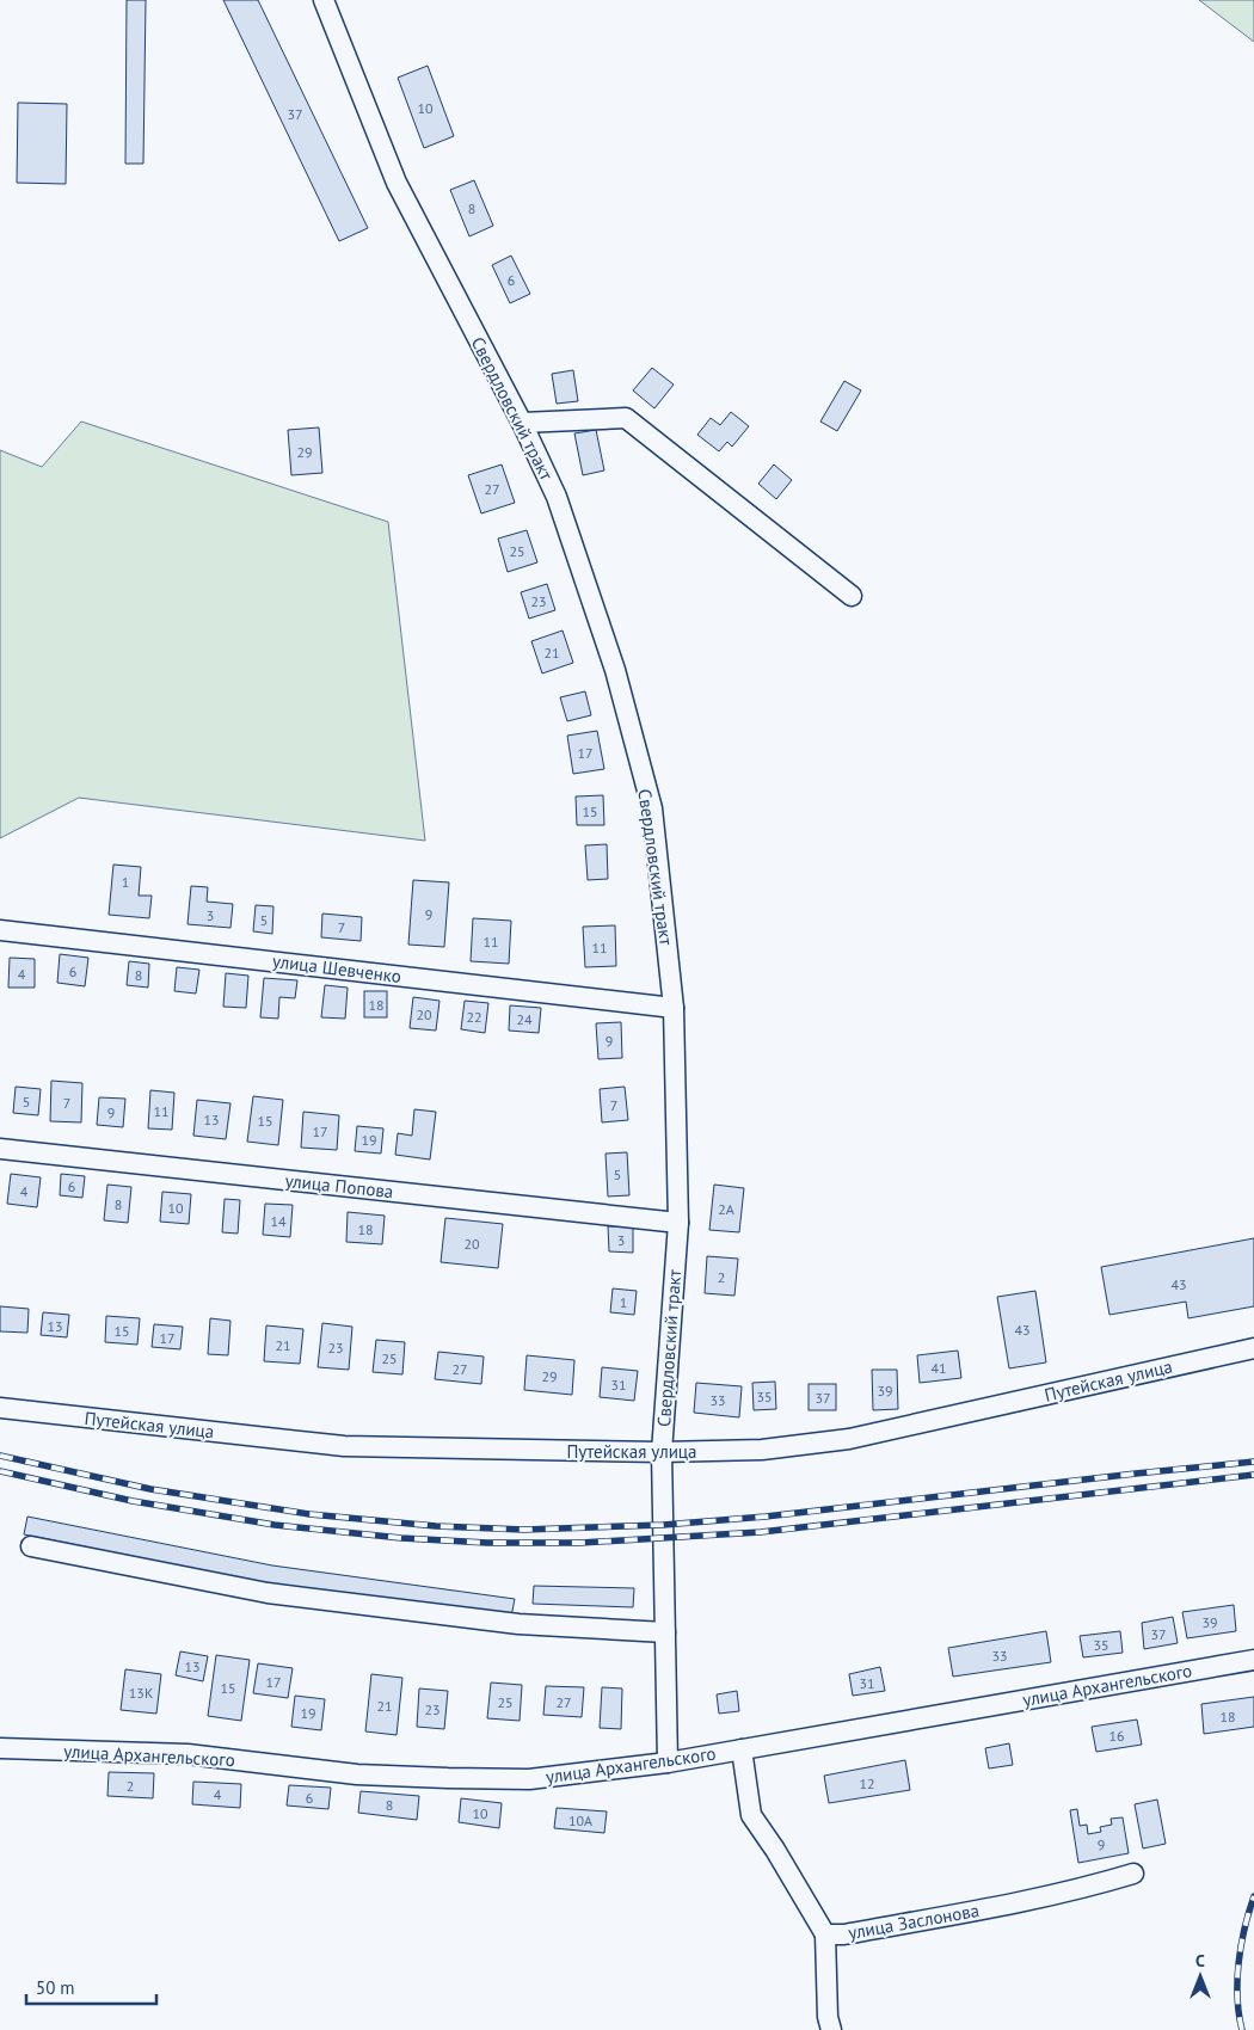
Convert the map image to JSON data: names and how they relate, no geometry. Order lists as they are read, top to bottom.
{
  "streets": {
    "street": [
      "Свердловский тракт",
      "улица Шевченко",
      "улица Попова",
      "Путейская улица",
      "улица Архангельского",
      "улица Заслонова"
    ]
  },
  "crossings": [
    ["Свердловский тракт", "улица Шевченко"],
    ["Свердловский тракт", "улица Попова"],
    ["Свердловский тракт", "Путейская улица"],
    ["Свердловский тракт", "улица Архангельского"],
    ["улица Архангельского", "улица Заслонова"]
  ],
  "house_numbers": [
    "10",
    "37",
    "8",
    "6",
    "29",
    "27",
    "25",
    "23",
    "21",
    "17",
    "15",
    "1",
    "9",
    "3",
    "5",
    "7",
    "11",
    "11",
    "6",
    "4",
    "8",
    "18",
    "20",
    "22",
    "24",
    "9",
    "5",
    "7",
    "7",
    "11",
    "9",
    "13",
    "15",
    "17",
    "19",
    "5",
    "6",
    "4",
    "8",
    "10",
    "2А",
    "14",
    "18",
    "3",
    "20",
    "2",
    "43",
    "1",
    "13",
    "43",
    "15",
    "17",
    "21",
    "23",
    "25",
    "41",
    "27",
    "29",
    "31",
    "39",
    "35",
    "37",
    "33",
    "39",
    "37",
    "35",
    "33",
    "13",
    "17",
    "31",
    "15",
    "13К",
    "25",
    "27",
    "21",
    "23",
    "19",
    "18",
    "16",
    "12",
    "2",
    "4",
    "6",
    "8",
    "10",
    "10А",
    "9"
  ],
  "scale_bar": "50 m",
  "north": "top"
}
